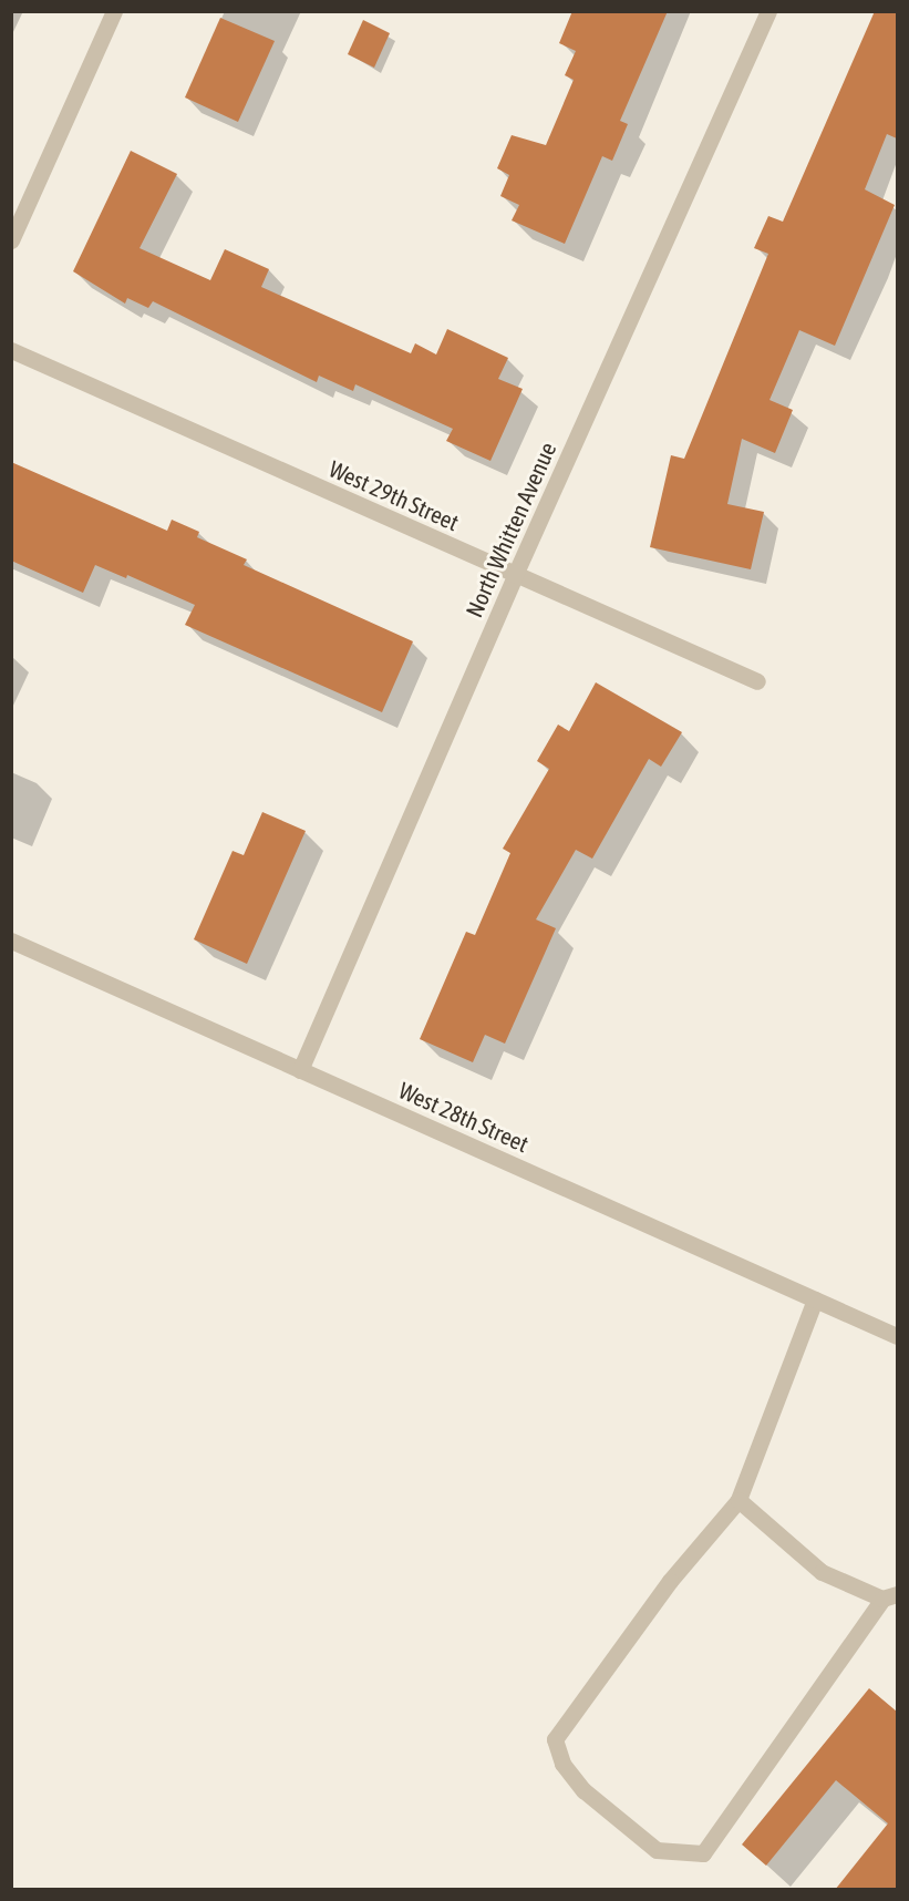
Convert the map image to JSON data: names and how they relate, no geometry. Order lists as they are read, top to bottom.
{
  "streets": {
    "street": ["West 29th Street", "North Whitten Avenue", "West 28th Street"]
  },
  "crossings": [
    ["West 29th Street", "North Whitten Avenue"],
    ["North Whitten Avenue", "West 28th Street"]
  ]
}
